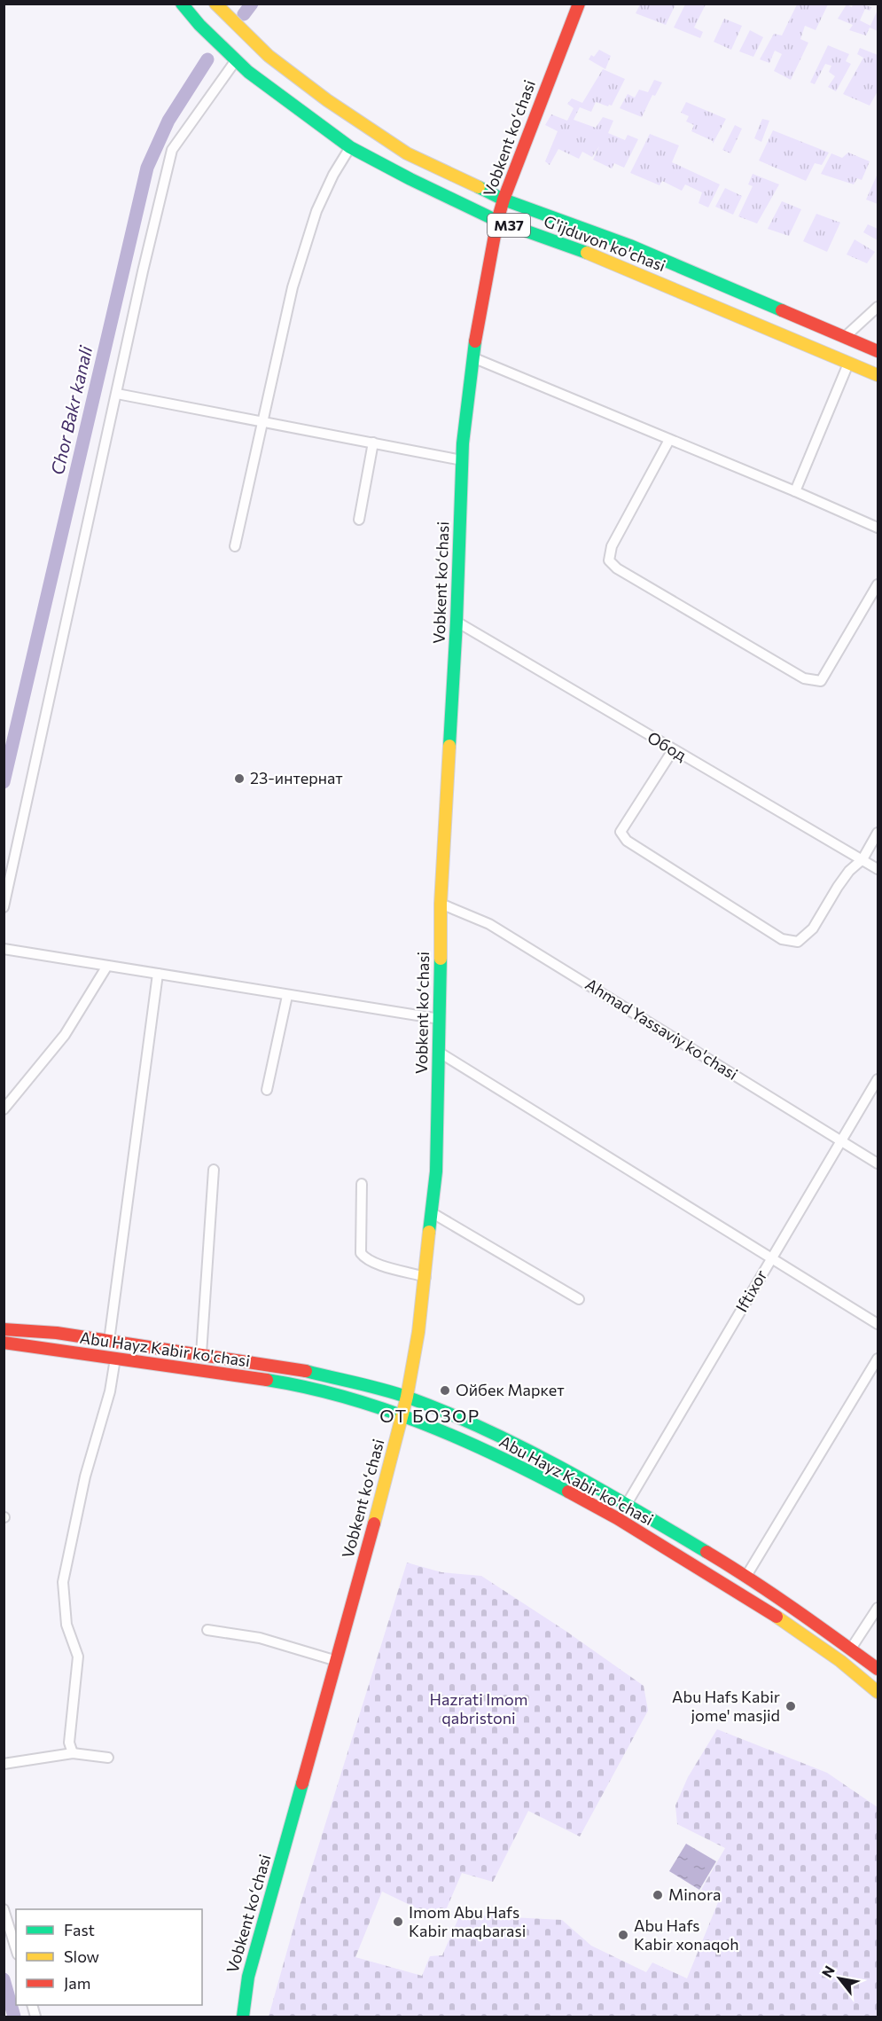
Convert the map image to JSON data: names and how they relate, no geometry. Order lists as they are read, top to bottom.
{
  "streets": {
    "main road": [
      "Vobkent koʻchasi",
      "M37",
      "G'ijduvon ko'chasi",
      "Abu Hayz Kabir ko'chasi"
    ],
    "street": ["Обод", "Ahmad Yassaviy ko'chasi", "Iftixor"]
  },
  "crossings": [
    ["Vobkent koʻchasi", "G'ijduvon ko'chasi"],
    ["Vobkent koʻchasi", "Обод"],
    ["Vobkent koʻchasi", "Ahmad Yassaviy ko'chasi"],
    ["Vobkent koʻchasi", "Abu Hayz Kabir ko'chasi"],
    ["Ahmad Yassaviy ko'chasi", "Iftixor"],
    ["Iftixor", "Abu Hayz Kabir ko'chasi"]
  ],
  "districts": ["ОТ БОЗОР"],
  "water": ["Chor Bakr kanali"],
  "parks": ["Hazrati Imom qabristoni"],
  "places": [
    "23-интернат",
    "Ойбек Маркет",
    "Abu Hafs Kabir jome' masjid",
    "Minora",
    "Imom Abu Hafs Kabir maqbarasi",
    "Abu Hafs Kabir xonaqoh"
  ],
  "legend": ["Fast", "Slow", "Jam"],
  "north": "top left"
}
